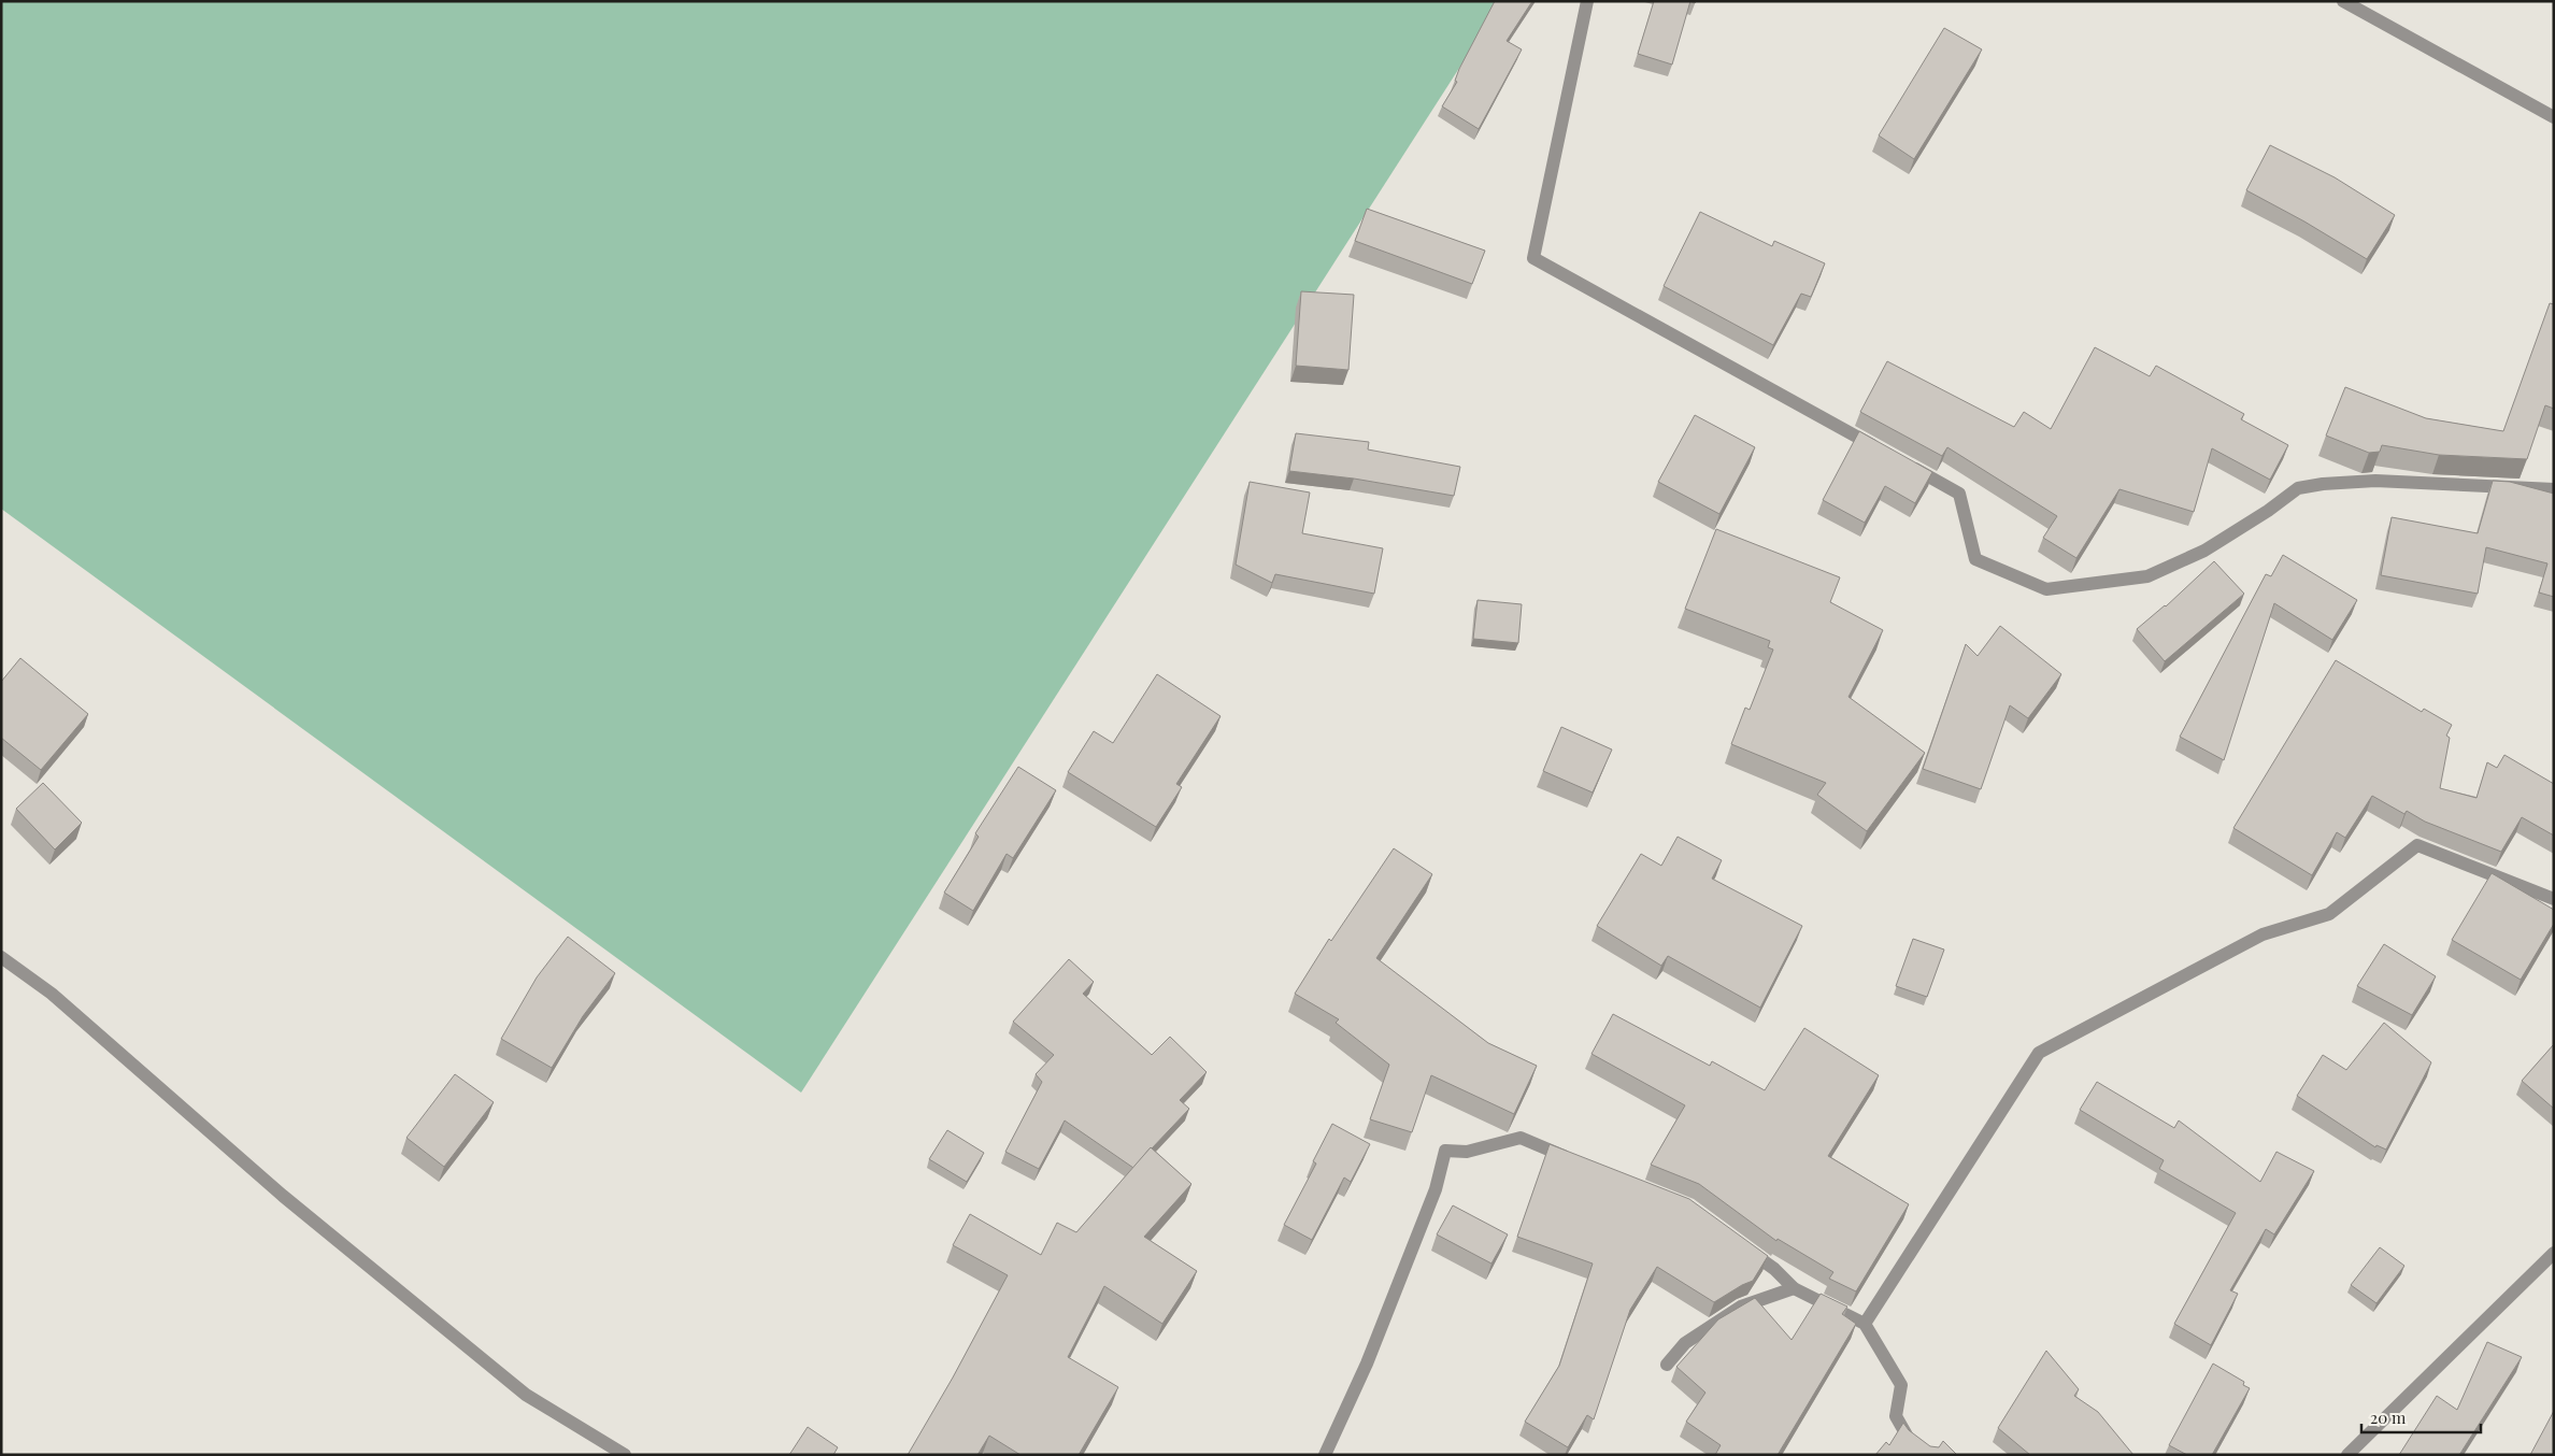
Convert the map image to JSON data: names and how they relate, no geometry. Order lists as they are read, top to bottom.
{
  "scale_bar": "20 m"
}
